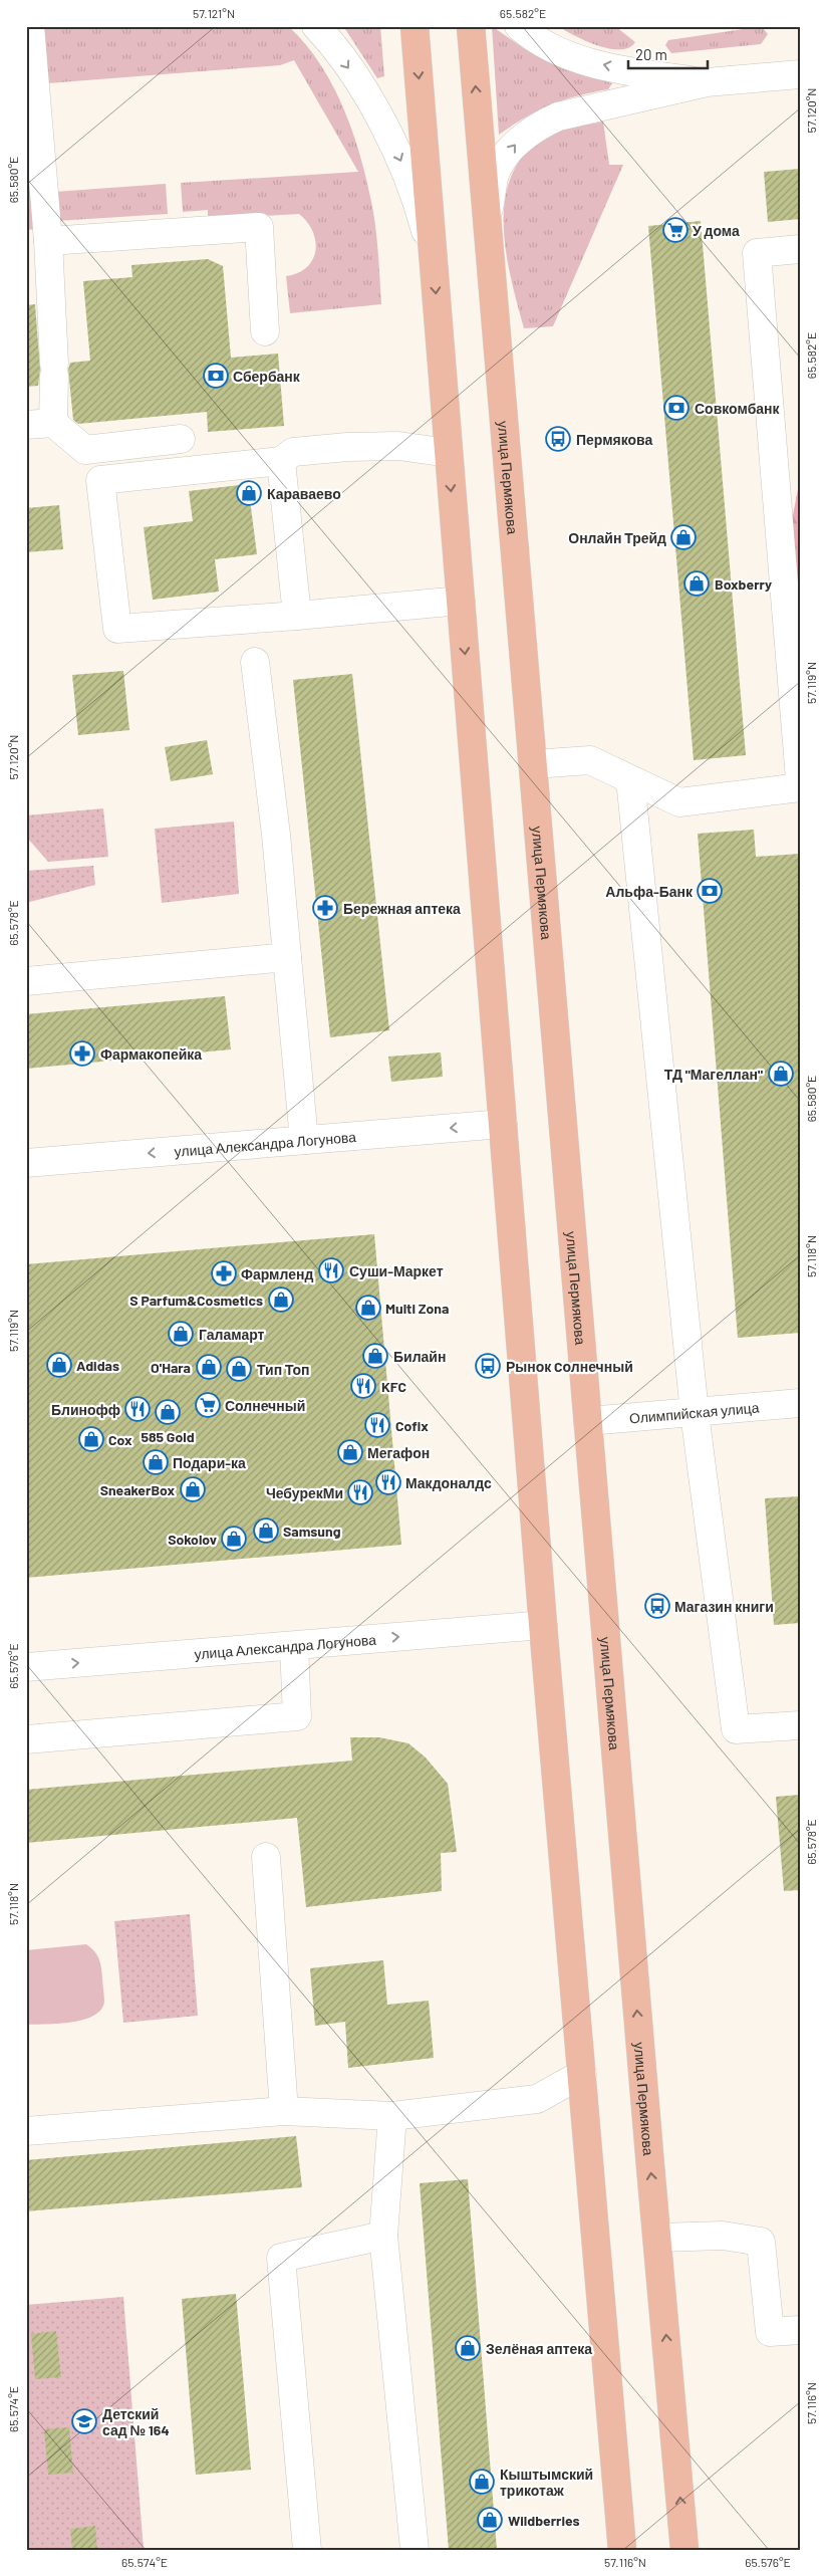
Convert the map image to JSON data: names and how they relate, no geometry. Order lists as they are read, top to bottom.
{
  "streets": {
    "main road": ["улица Пермякова"],
    "street": ["улица Александра Логунова", "Олимпийская улица"]
  },
  "crossings": [
    ["улица Пермякова", "Олимпийская улица"]
  ],
  "places": {
    "supermarket": ["У дома", "Солнечный"],
    "bank": ["Сбербанк", "Совкомбанк", "Альфа-Банк"],
    "bus stop": ["Пермякова", "Рынок Cолнечный", "Магазин книги"],
    "shop": [
      "Караваево",
      "Онлайн Трейд",
      "Boxberry",
      "ТД \"Магеллан\"",
      "S Parfum&Cosmetics",
      "Multi Zona",
      "Галамарт",
      "Билайн",
      "Adidas",
      "O'Hara",
      "Тип Топ",
      "585 Gold",
      "Cox",
      "Мегафон",
      "Подари-ка",
      "SneakerBox",
      "Samsung",
      "Sokolov",
      "Зелёная аптека",
      "Кыштымский трикотаж",
      "Wildberries"
    ],
    "pharmacy": ["Бережная аптека", "Фармакопейка", "Фармленд"],
    "restaurant": [
      "Суши-Маркет",
      "KFC",
      "Блинофф",
      "Cofix",
      "Макдоналдс",
      "ЧебурекМи"
    ],
    "school or university": ["Детский сад № 164"]
  },
  "scale_bar": "20 m",
  "coordinates": [
    "57.121°N",
    "65.582°E",
    "57.120°N",
    "65.580°E",
    "57.119°N",
    "65.578°E",
    "57.118°N",
    "65.576°E",
    "57.116°N",
    "65.574°E"
  ]
}
